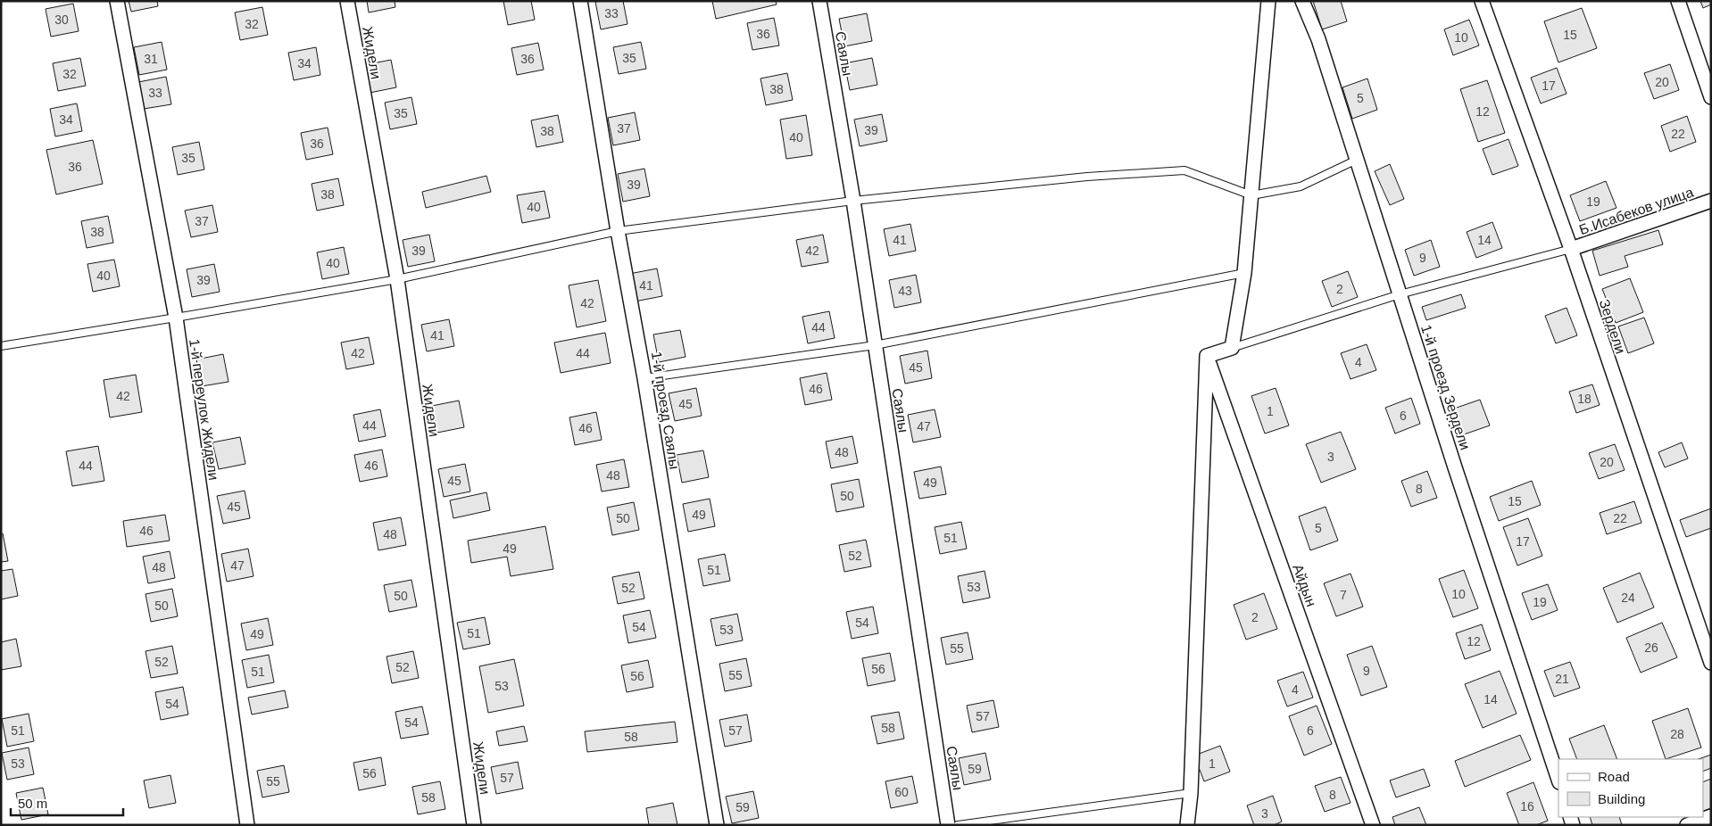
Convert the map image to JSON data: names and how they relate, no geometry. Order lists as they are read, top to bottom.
{
  "streets": {
    "street": [
      "Жидели",
      "Саялы",
      "Б.Исабеков улица",
      "Зердели",
      "1-й проезд Зердели",
      "1-й переулок Жидели",
      "1-й проезд Саялы",
      "Айдын"
    ]
  },
  "crossings": [
    ["Б.Исабеков улица", "Зердели"]
  ],
  "house_numbers": [
    "33",
    "30",
    "32",
    "36",
    "15",
    "10",
    "35",
    "31",
    "36",
    "34",
    "32",
    "20",
    "17",
    "38",
    "33",
    "5",
    "12",
    "35",
    "34",
    "37",
    "39",
    "38",
    "22",
    "40",
    "36",
    "35",
    "36",
    "39",
    "38",
    "19",
    "40",
    "37",
    "38",
    "41",
    "14",
    "39",
    "42",
    "9",
    "40",
    "40",
    "39",
    "41",
    "2",
    "43",
    "42",
    "44",
    "41",
    "42",
    "44",
    "4",
    "45",
    "46",
    "42",
    "18",
    "45",
    "1",
    "6",
    "44",
    "47",
    "46",
    "48",
    "3",
    "20",
    "44",
    "46",
    "48",
    "45",
    "49",
    "8",
    "50",
    "15",
    "45",
    "49",
    "50",
    "22",
    "5",
    "46",
    "48",
    "51",
    "17",
    "49",
    "52",
    "47",
    "48",
    "51",
    "53",
    "52",
    "10",
    "7",
    "50",
    "24",
    "19",
    "50",
    "2",
    "54",
    "54",
    "53",
    "51",
    "49",
    "12",
    "26",
    "55",
    "52",
    "52",
    "56",
    "9",
    "51",
    "55",
    "56",
    "21",
    "53",
    "4",
    "14",
    "54",
    "57",
    "54",
    "58",
    "51",
    "57",
    "6",
    "28",
    "58",
    "53",
    "1",
    "59",
    "56",
    "57",
    "55",
    "60",
    "8",
    "58",
    "16",
    "59",
    "3"
  ],
  "legend": ["Road", "Building"],
  "scale_bar": "50 m"
}
